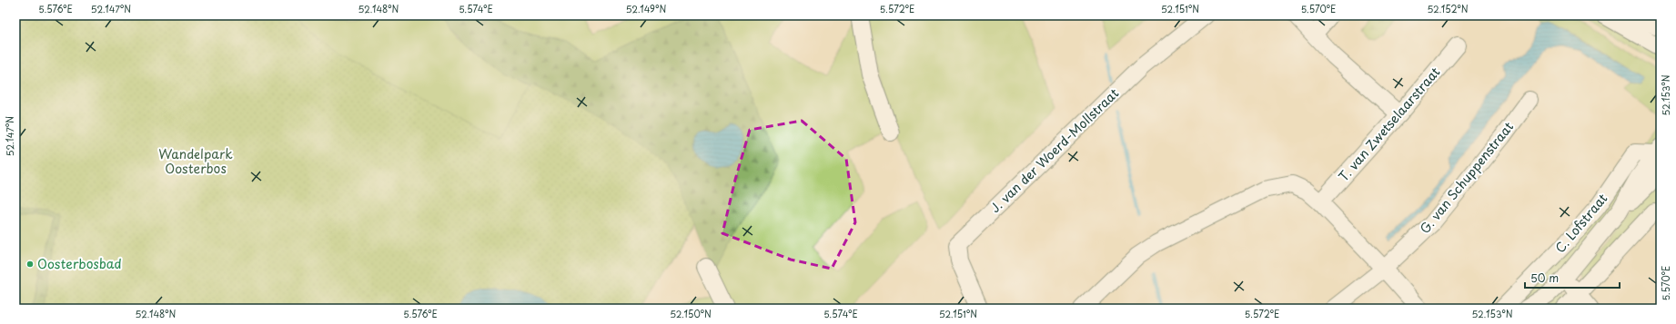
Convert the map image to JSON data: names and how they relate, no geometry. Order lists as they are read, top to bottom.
{
  "streets": {
    "street": [
      "T. van Zwetselaarstraat",
      "J. van der Woerd-Mollstraat",
      "G. van Schuppenstraat",
      "C. Lofstraat"
    ]
  },
  "parks": ["Wandelpark Oosterbos"],
  "places": ["Oosterbosbad"],
  "scale_bar": "50 m",
  "coordinates": [
    "5.576°E",
    "52.147°N",
    "52.148°N",
    "5.574°E",
    "52.149°N",
    "5.572°E",
    "52.151°N",
    "5.570°E",
    "52.152°N",
    "52.153°N",
    "52.150°N"
  ]
}
